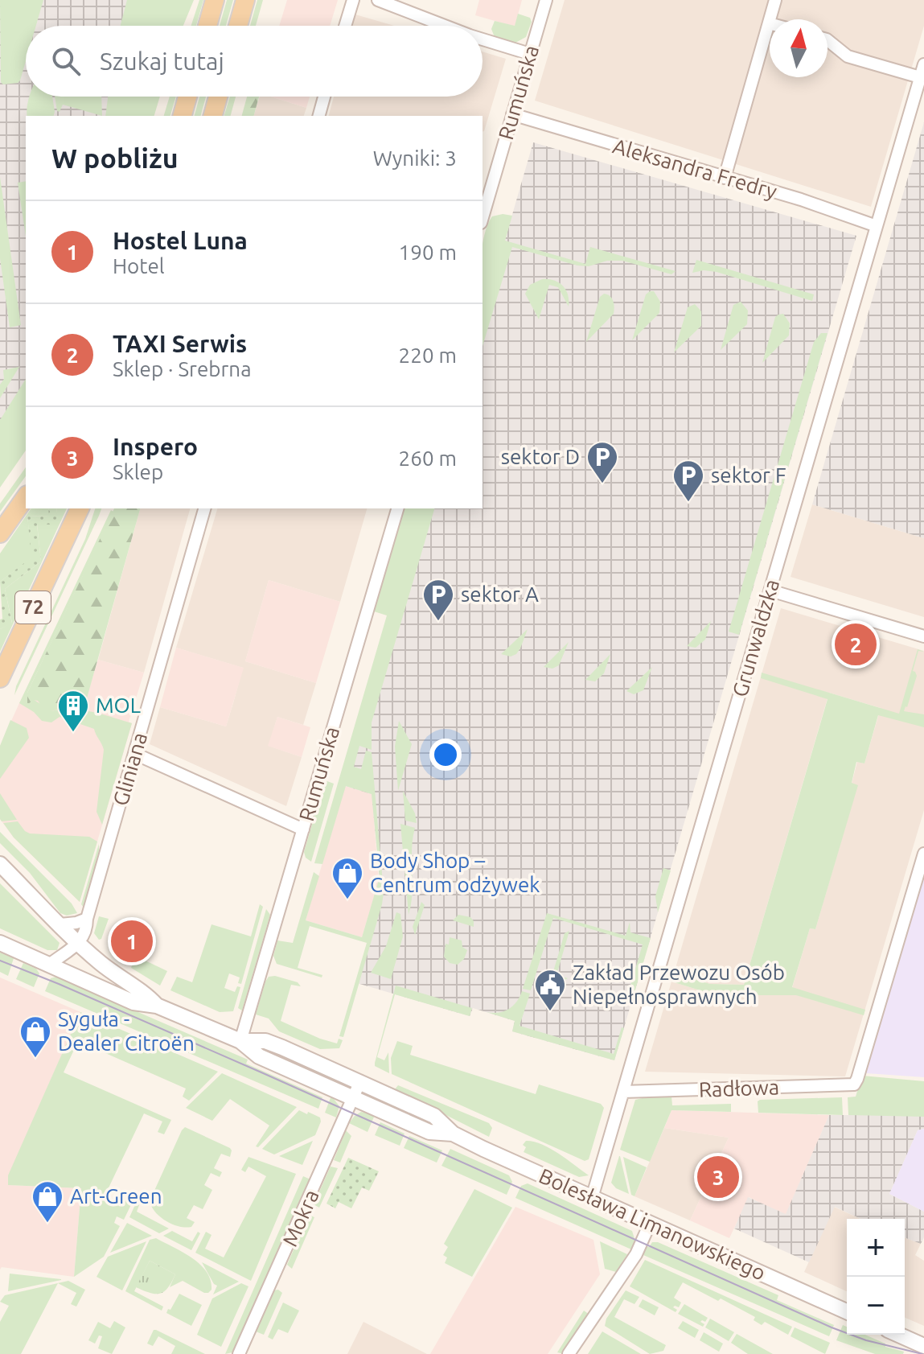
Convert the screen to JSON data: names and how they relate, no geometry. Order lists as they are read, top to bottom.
{
  "streets": {
    "main road": ["72"],
    "street": [
      "Rumuńska",
      "Aleksandra Fredry",
      "Grunwaldzka",
      "Gliniana",
      "Radłowa",
      "Mokra",
      "Bolesława Limanowskiego"
    ]
  },
  "crossings": [
    ["Rumuńska", "Aleksandra Fredry"],
    ["Rumuńska", "Bolesława Limanowskiego"],
    ["Aleksandra Fredry", "Grunwaldzka"],
    ["Grunwaldzka", "Radłowa"],
    ["Grunwaldzka", "Bolesława Limanowskiego"],
    ["Gliniana", "Bolesława Limanowskiego"],
    ["Mokra", "Bolesława Limanowskiego"]
  ],
  "places": {
    "parking": ["sektor D", "sektor F", "sektor A"],
    "building": ["MOL"],
    "shop": ["Body Shop – Centrum odżywek", "Syguła - Dealer Citroën", "Art-Green"],
    "public building": ["Zakład Przewozu Osób Niepełnosprawnych"]
  },
  "north": "top",
  "page": {
    "search": "Szukaj tutaj",
    "heading": ["W pobliżu", "Wyniki: 3"],
    "list": [
      {
        "mark": "1",
        "name": "Hostel Luna",
        "note": "Hotel",
        "value": "190 m"
      },
      {
        "mark": "2",
        "name": "TAXI Serwis",
        "note": "Sklep · Srebrna",
        "value": "220 m"
      },
      {
        "mark": "3",
        "name": "Inspero",
        "note": "Sklep",
        "value": "260 m"
      }
    ],
    "pins": ["2", "1", "3"],
    "map_buttons": ["+", "−"]
  }
}
